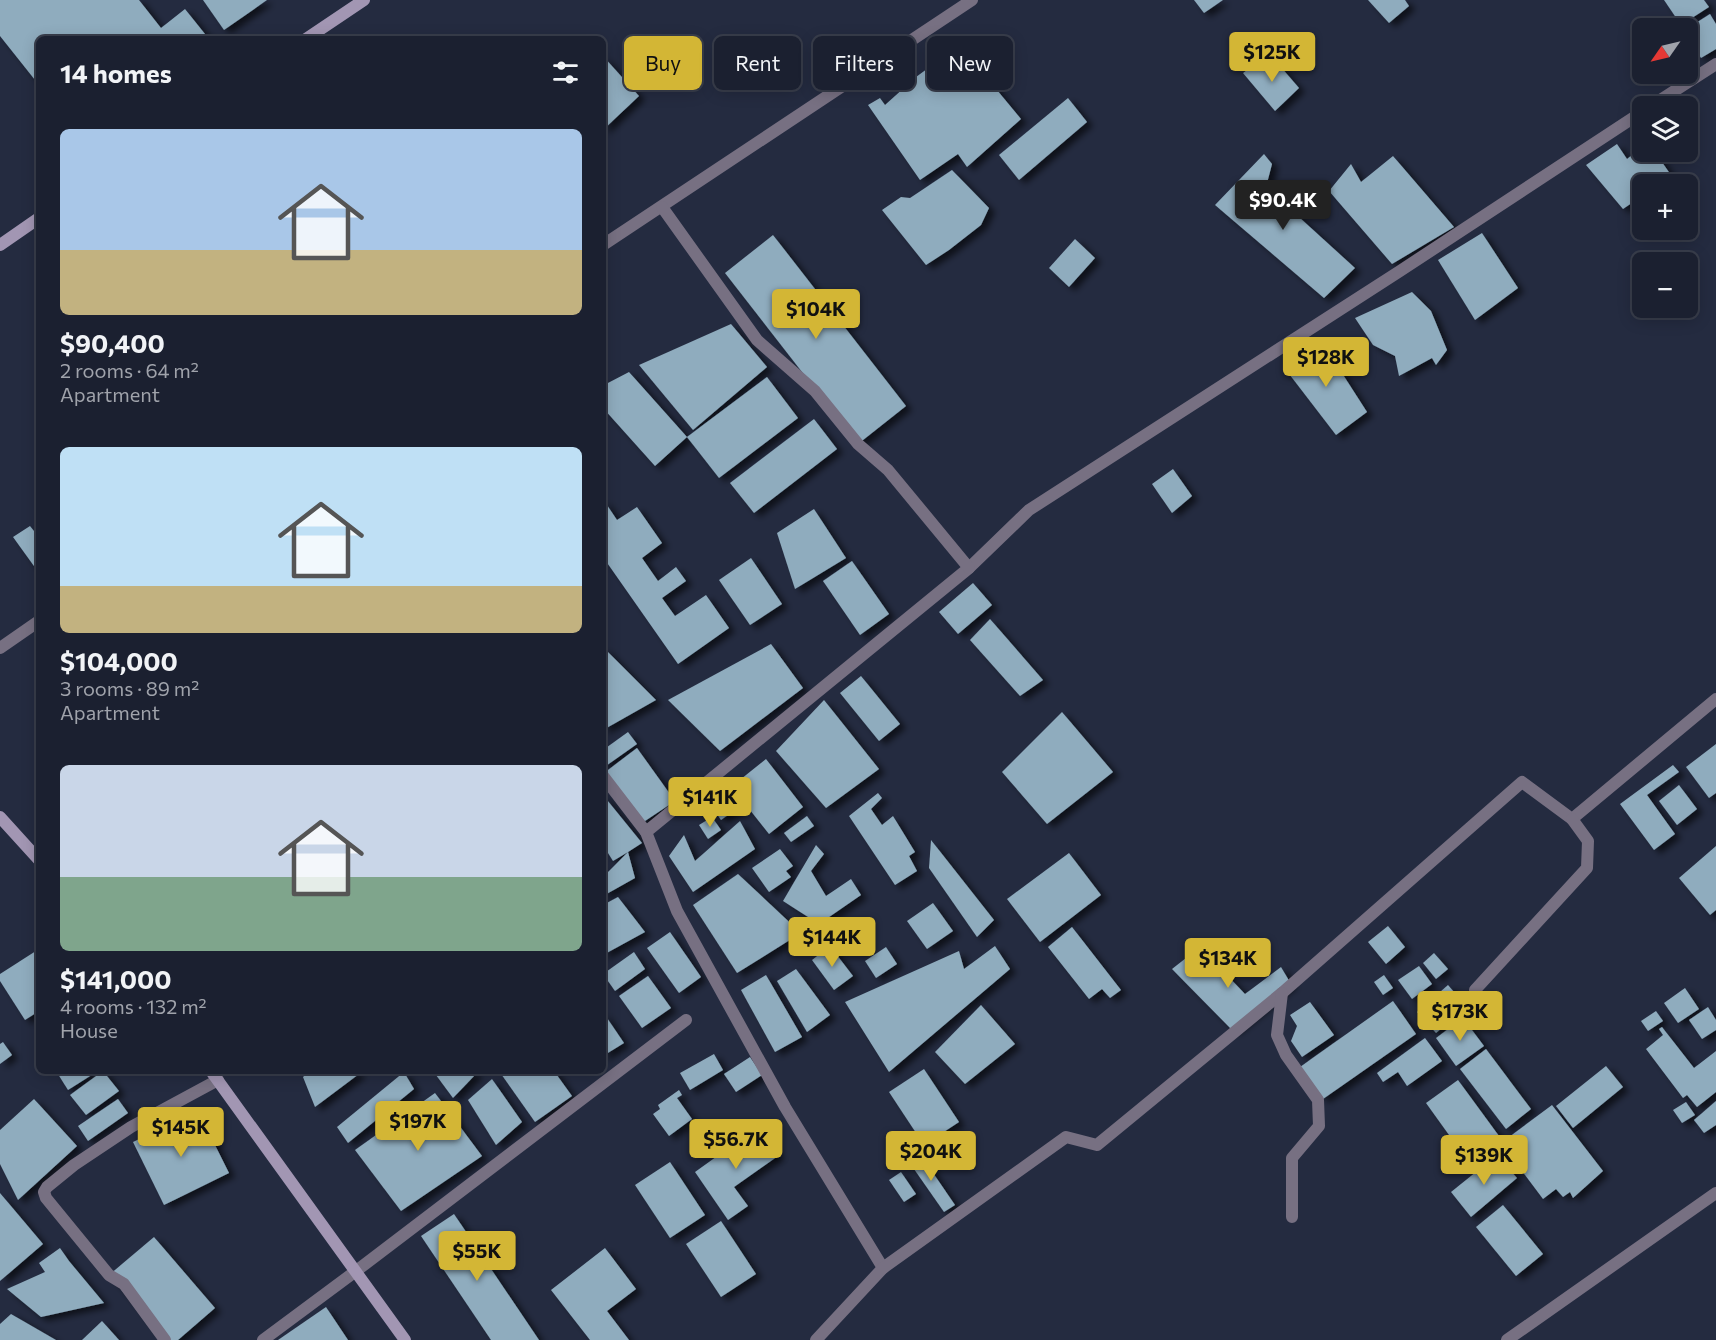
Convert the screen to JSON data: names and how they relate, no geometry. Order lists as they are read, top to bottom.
{
  "north": "bottom left",
  "page": {
    "map_buttons": ["+", "−"],
    "price": [
      "$125K",
      "$90.4K",
      "$104K",
      "$128K",
      "$141K",
      "$144K",
      "$134K",
      "$173K",
      "$197K",
      "$145K",
      "$56.7K",
      "$204K",
      "$139K",
      "$55K"
    ],
    "chip": [
      "Buy",
      "Rent",
      "Filters",
      "New"
    ],
    "heading": "14 homes",
    "list": [
      {
        "name": "$90,400",
        "note": "2 rooms · 64 m² · Apartment"
      },
      {
        "name": "$104,000",
        "note": "3 rooms · 89 m² · Apartment"
      },
      {
        "name": "$141,000",
        "note": "4 rooms · 132 m² · House"
      }
    ]
  }
}
